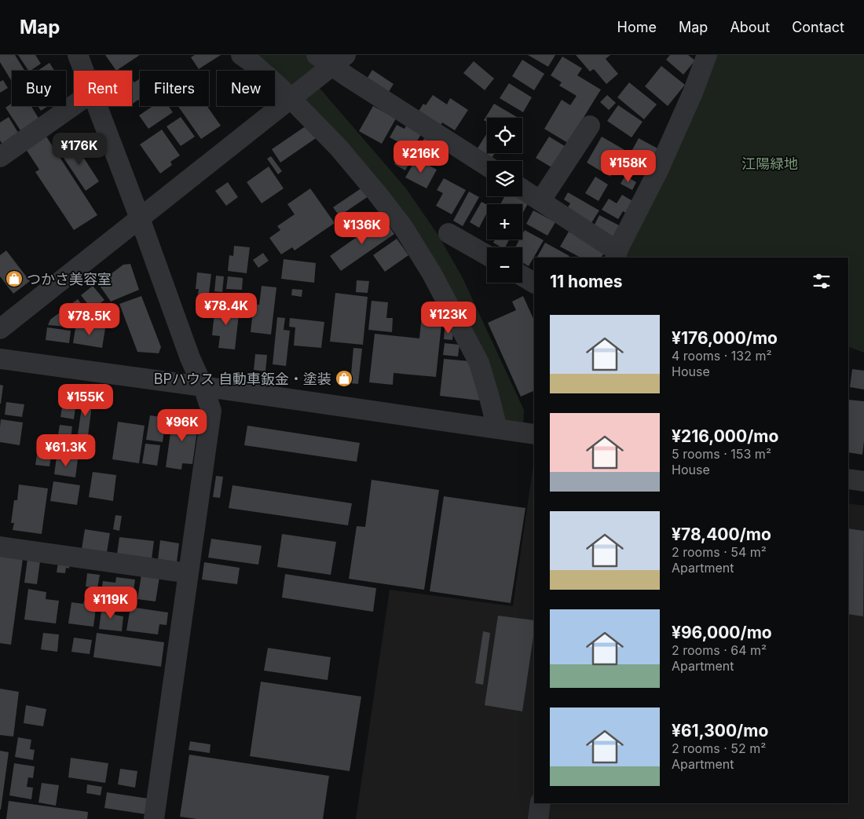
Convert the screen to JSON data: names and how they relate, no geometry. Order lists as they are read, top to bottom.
{
  "parks": ["江陽緑地"],
  "places": {
    "shop": ["つかさ美容室", "BPハウス 自動車鈑金・塗装"]
  },
  "page": {
    "header": "Map",
    "nav": [
      "Home",
      "Map",
      "About",
      "Contact"
    ],
    "chip": [
      "Buy",
      "Rent",
      "Filters",
      "New"
    ],
    "map_buttons": ["+", "−"],
    "price": [
      "¥176K",
      "¥216K",
      "¥158K",
      "¥136K",
      "¥78.4K",
      "¥123K",
      "¥78.5K",
      "¥155K",
      "¥96K",
      "¥61.3K",
      "¥119K"
    ],
    "heading": "11 homes",
    "list": [
      {
        "name": "¥176,000/mo",
        "note": "4 rooms · 132 m² · House"
      },
      {
        "name": "¥216,000/mo",
        "note": "5 rooms · 153 m² · House"
      },
      {
        "name": "¥78,400/mo",
        "note": "2 rooms · 54 m² · Apartment"
      },
      {
        "name": "¥96,000/mo",
        "note": "2 rooms · 64 m² · Apartment"
      },
      {
        "name": "¥61,300/mo",
        "note": "2 rooms · 52 m² · Apartment"
      }
    ]
  }
}
